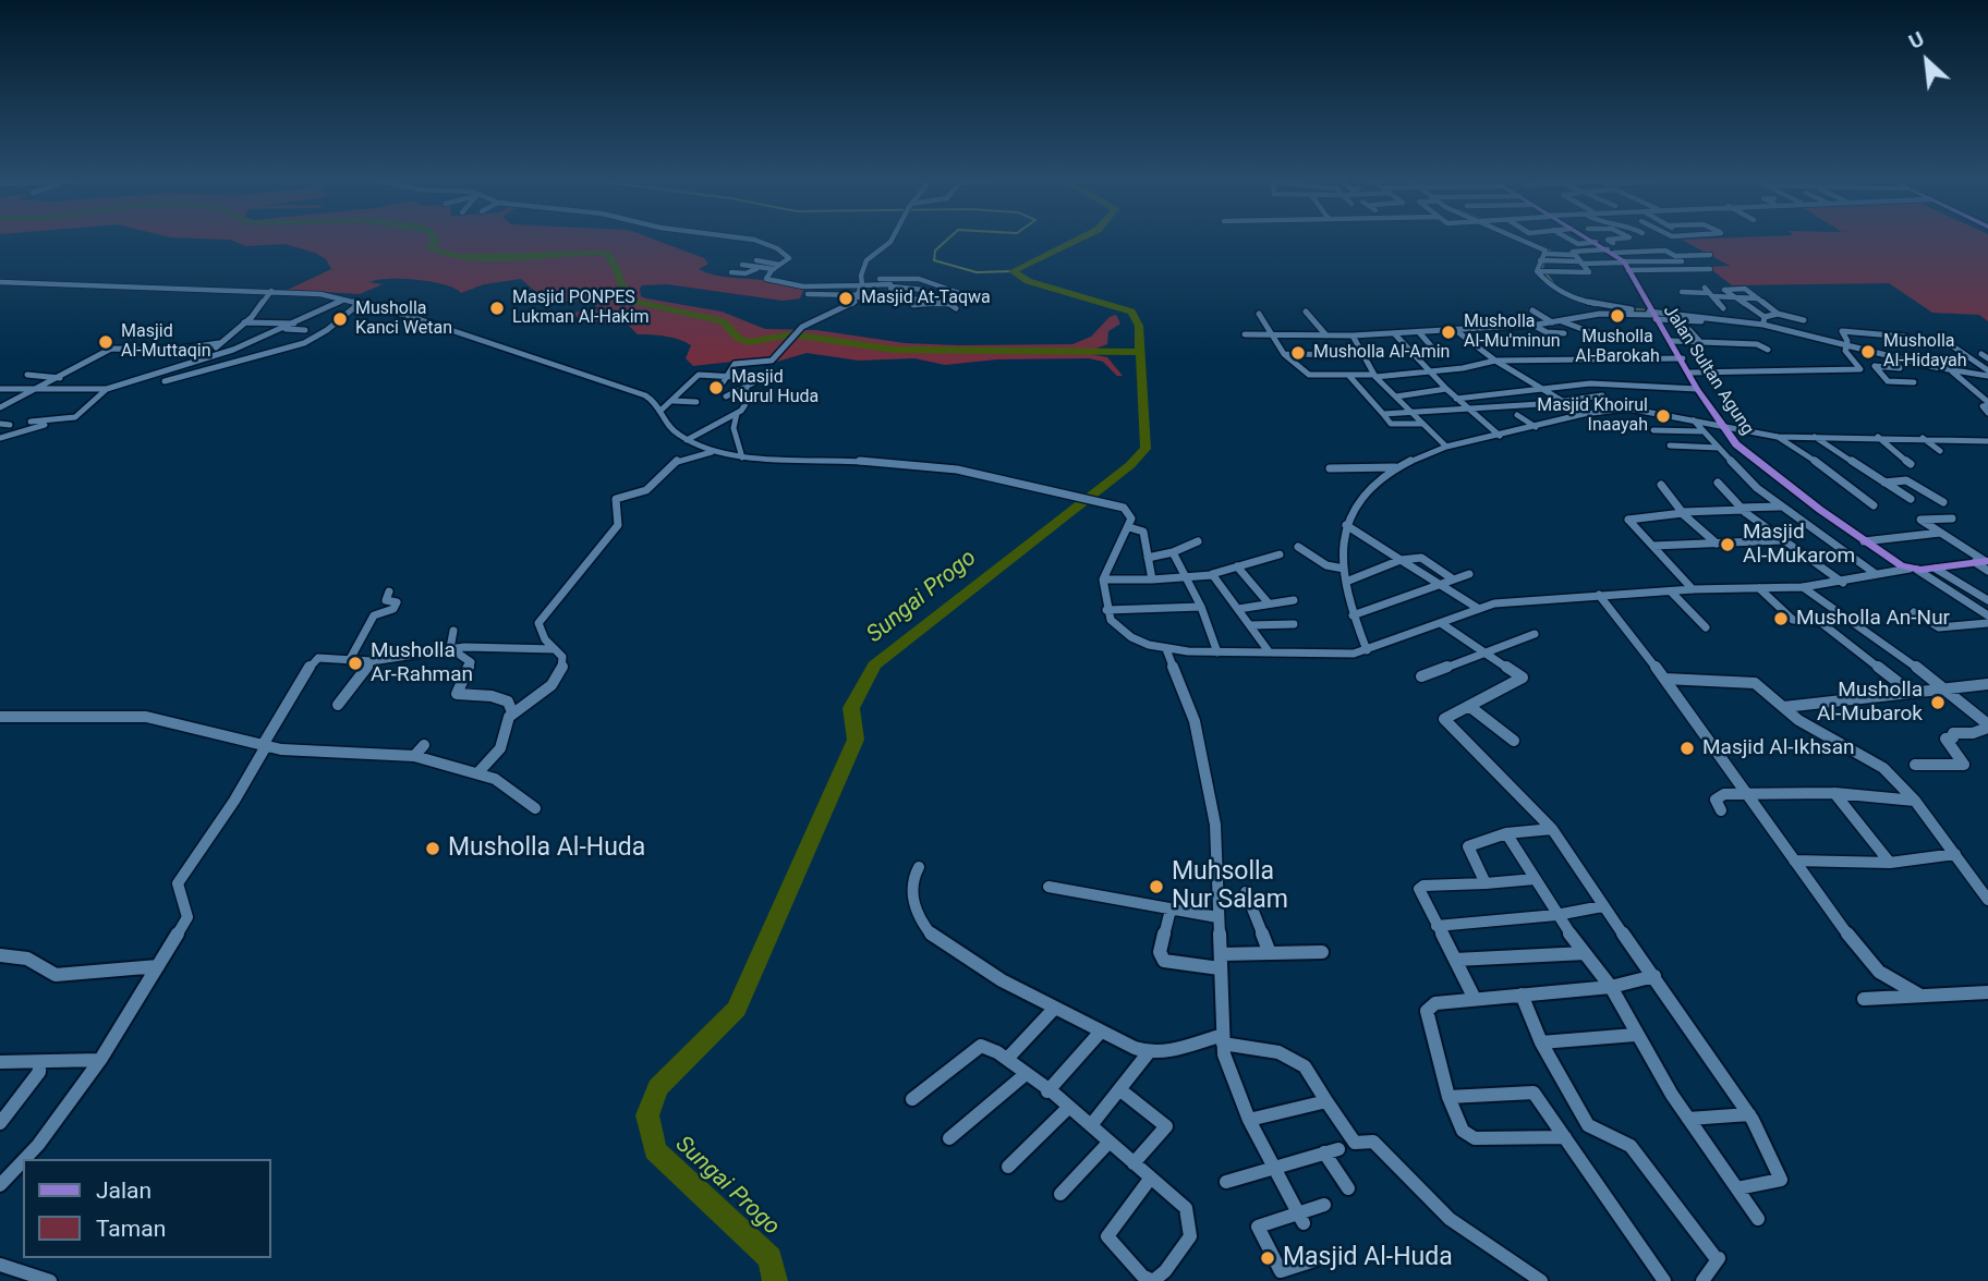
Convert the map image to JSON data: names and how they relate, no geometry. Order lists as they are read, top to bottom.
{
  "streets": {
    "main road": ["Jalan Sultan Agung"]
  },
  "water": ["Sungai Progo"],
  "places": [
    "Masjid At-Taqwa",
    "Masjid PONPES Lukman Al-Hakim",
    "Musholla Al-Barokah",
    "Musholla Kanci Wetan",
    "Musholla Al-Mu'minun",
    "Masjid Al-Muttaqin",
    "Musholla Al-Hidayah",
    "Musholla Al-Amin",
    "Masjid Nurul Huda",
    "Masjid Khoirul Inaayah",
    "Masjid Al-Mukarom",
    "Musholla An-Nur",
    "Musholla Ar-Rahman",
    "Musholla Al-Mubarok",
    "Masjid Al-Ikhsan",
    "Musholla Al-Huda",
    "Muhsolla Nur Salam",
    "Masjid Al-Huda"
  ],
  "legend": ["Jalan", "Taman"],
  "north": "top left"
}
